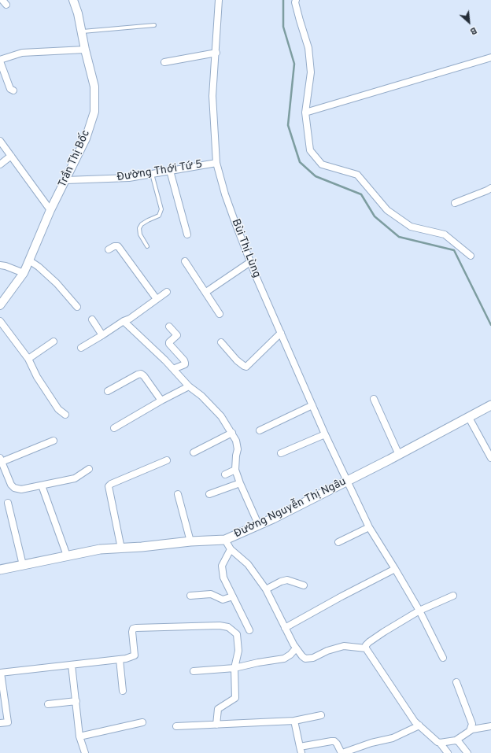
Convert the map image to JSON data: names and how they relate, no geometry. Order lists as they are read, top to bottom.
{
  "streets": {
    "main road": ["Đường Nguyễn Thị Ngâu"],
    "street": ["Trần Thị Bốc", "Đường Thới Tứ 5", "Bùi Thị Lùng"]
  },
  "crossings": [
    ["Trần Thị Bốc", "Đường Thới Tứ 5"],
    ["Đường Thới Tứ 5", "Bùi Thị Lùng"],
    ["Bùi Thị Lùng", "Đường Nguyễn Thị Ngâu"]
  ],
  "north": "bottom right"
}
